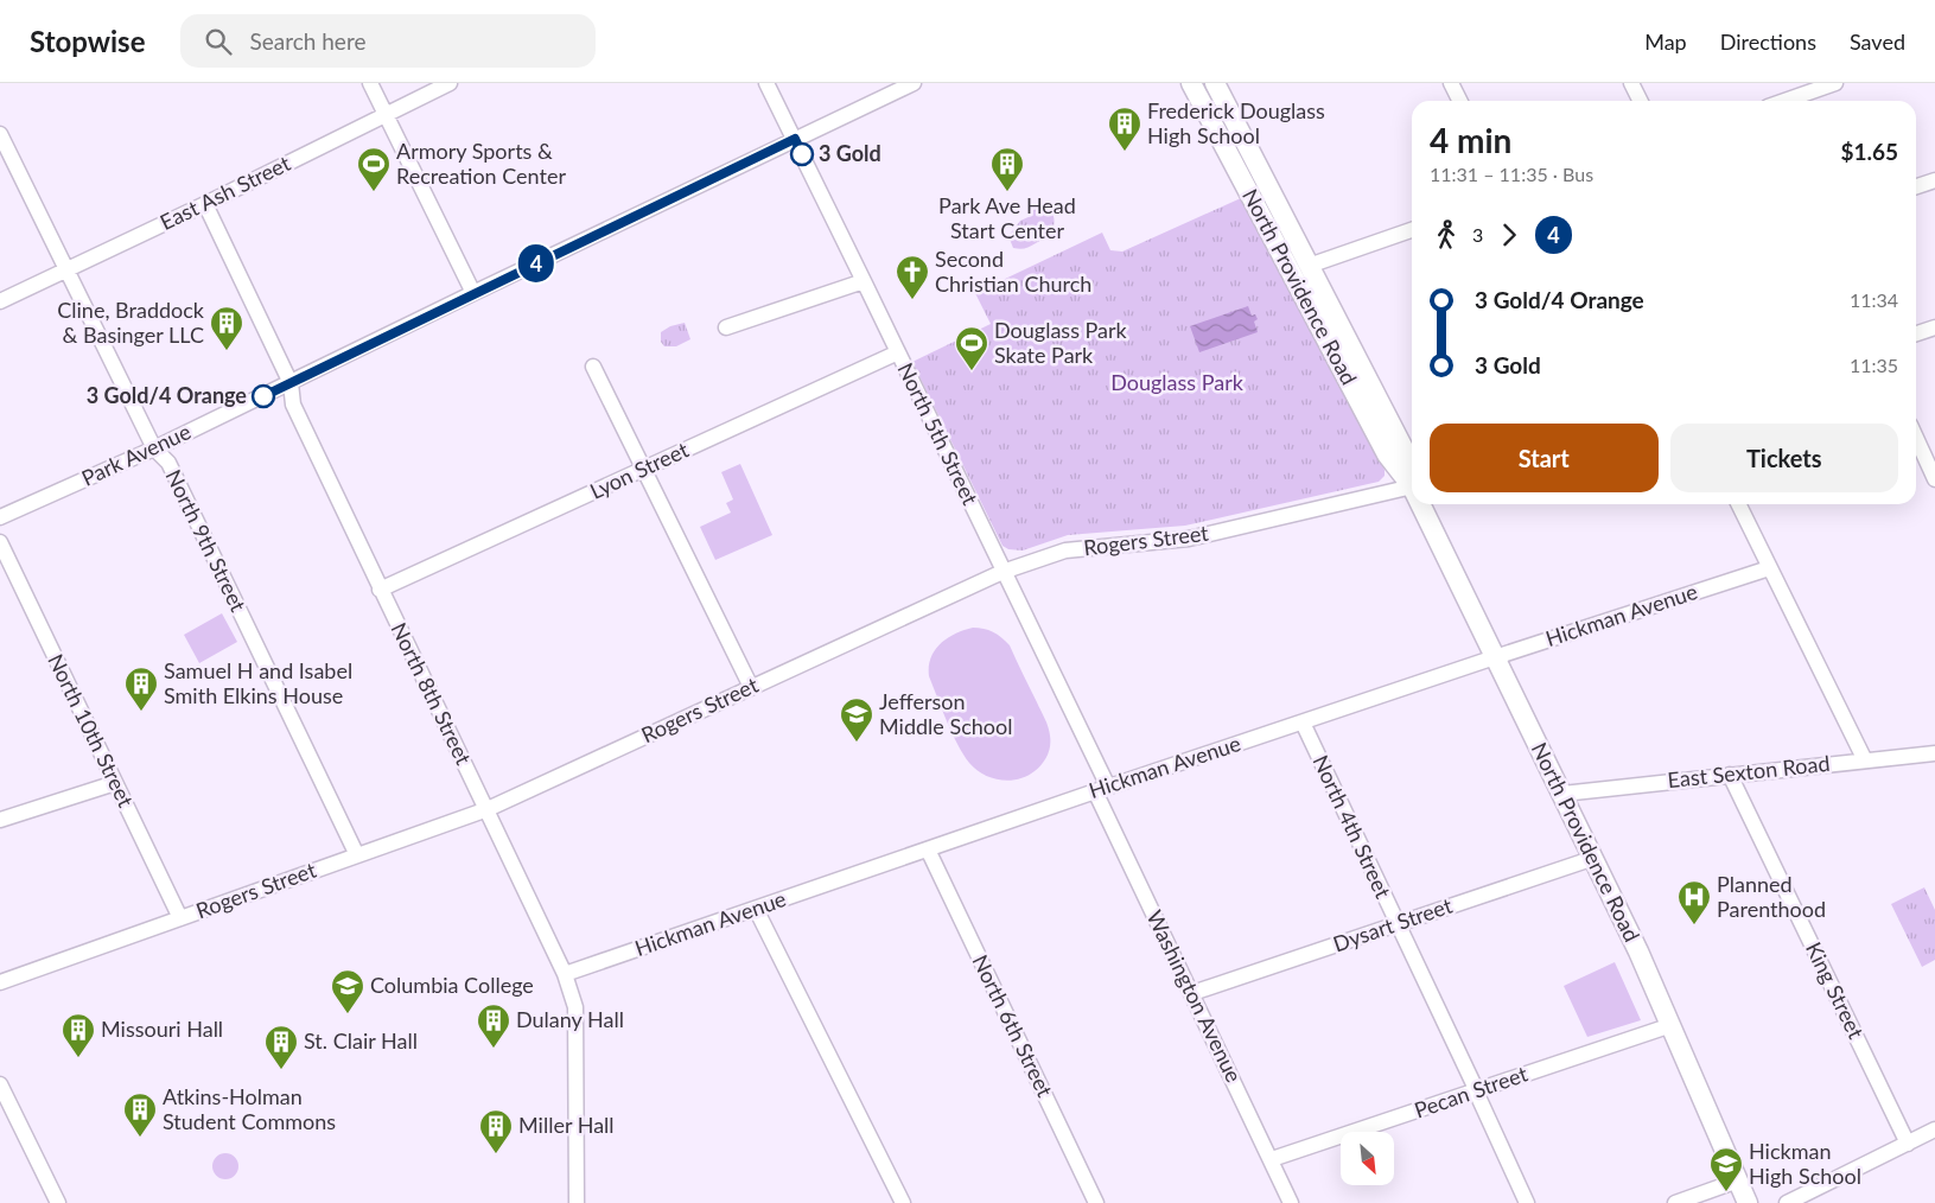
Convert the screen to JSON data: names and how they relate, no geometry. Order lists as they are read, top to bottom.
{
  "streets": {
    "main road": ["North Providence Road"],
    "street": [
      "East Ash Street",
      "North 5th Street",
      "Park Avenue",
      "Lyon Street",
      "North 9th Street",
      "Rogers Street",
      "Hickman Avenue",
      "North 8th Street",
      "North 10th Street",
      "East Sexton Road",
      "North 4th Street",
      "Dysart Street",
      "King Street",
      "Washington Avenue",
      "North 6th Street",
      "Pecan Street"
    ]
  },
  "crossings": [
    ["East Ash Street", "North 9th Street"],
    ["East Ash Street", "North 8th Street"],
    ["North Providence Road", "Hickman Avenue"],
    ["North Providence Road", "East Sexton Road"],
    ["North Providence Road", "Dysart Street"],
    ["North Providence Road", "Pecan Street"],
    ["North 5th Street", "Park Avenue"],
    ["North 5th Street", "Lyon Street"],
    ["North 5th Street", "Rogers Street"],
    ["North 5th Street", "Hickman Avenue"],
    ["North 5th Street", "Washington Avenue"],
    ["Park Avenue", "North 9th Street"],
    ["Park Avenue", "North 8th Street"],
    ["Lyon Street", "North 8th Street"],
    ["North 9th Street", "Rogers Street"],
    ["Rogers Street", "North 8th Street"],
    ["Rogers Street", "North 10th Street"],
    ["Hickman Avenue", "North 8th Street"],
    ["Hickman Avenue", "North 4th Street"],
    ["Hickman Avenue", "Washington Avenue"],
    ["Hickman Avenue", "North 6th Street"],
    ["East Sexton Road", "King Street"],
    ["North 4th Street", "Dysart Street"],
    ["North 4th Street", "Pecan Street"],
    ["Dysart Street", "Washington Avenue"],
    ["Washington Avenue", "Pecan Street"]
  ],
  "parks": ["Douglass Park"],
  "places": {
    "building": [
      "Frederick Douglass High School",
      "Park Ave Head Start Center",
      "Cline, Braddock & Basinger LLC",
      "Samuel H and Isabel Smith Elkins House",
      "Dulany Hall",
      "Missouri Hall",
      "St. Clair Hall",
      "Atkins-Holman Student Commons",
      "Miller Hall"
    ],
    "other": ["3 Gold", "3 Gold/4 Orange"],
    "sports": ["Armory Sports & Recreation Center", "Douglass Park Skate Park"],
    "church": ["Second Christian Church"],
    "school or university": ["Jefferson Middle School", "Columbia College", "Hickman High School"],
    "hospital": ["Planned Parenthood"]
  },
  "lines": ["bus line 4"],
  "north": "bottom right",
  "page": {
    "header": "Stopwise",
    "search": "Search here",
    "nav": ["Map", "Directions", "Saved"],
    "on_map": "4",
    "heading": ["4 min", "11:31 – 11:35 · Bus", "$1.65"],
    "legs": ["3", "4"],
    "list": [
      {
        "name": "3 Gold/4 Orange",
        "value": "11:34"
      },
      {
        "name": "3 Gold",
        "value": "11:35"
      }
    ],
    "buttons": ["Start", "Tickets"]
  }
}
